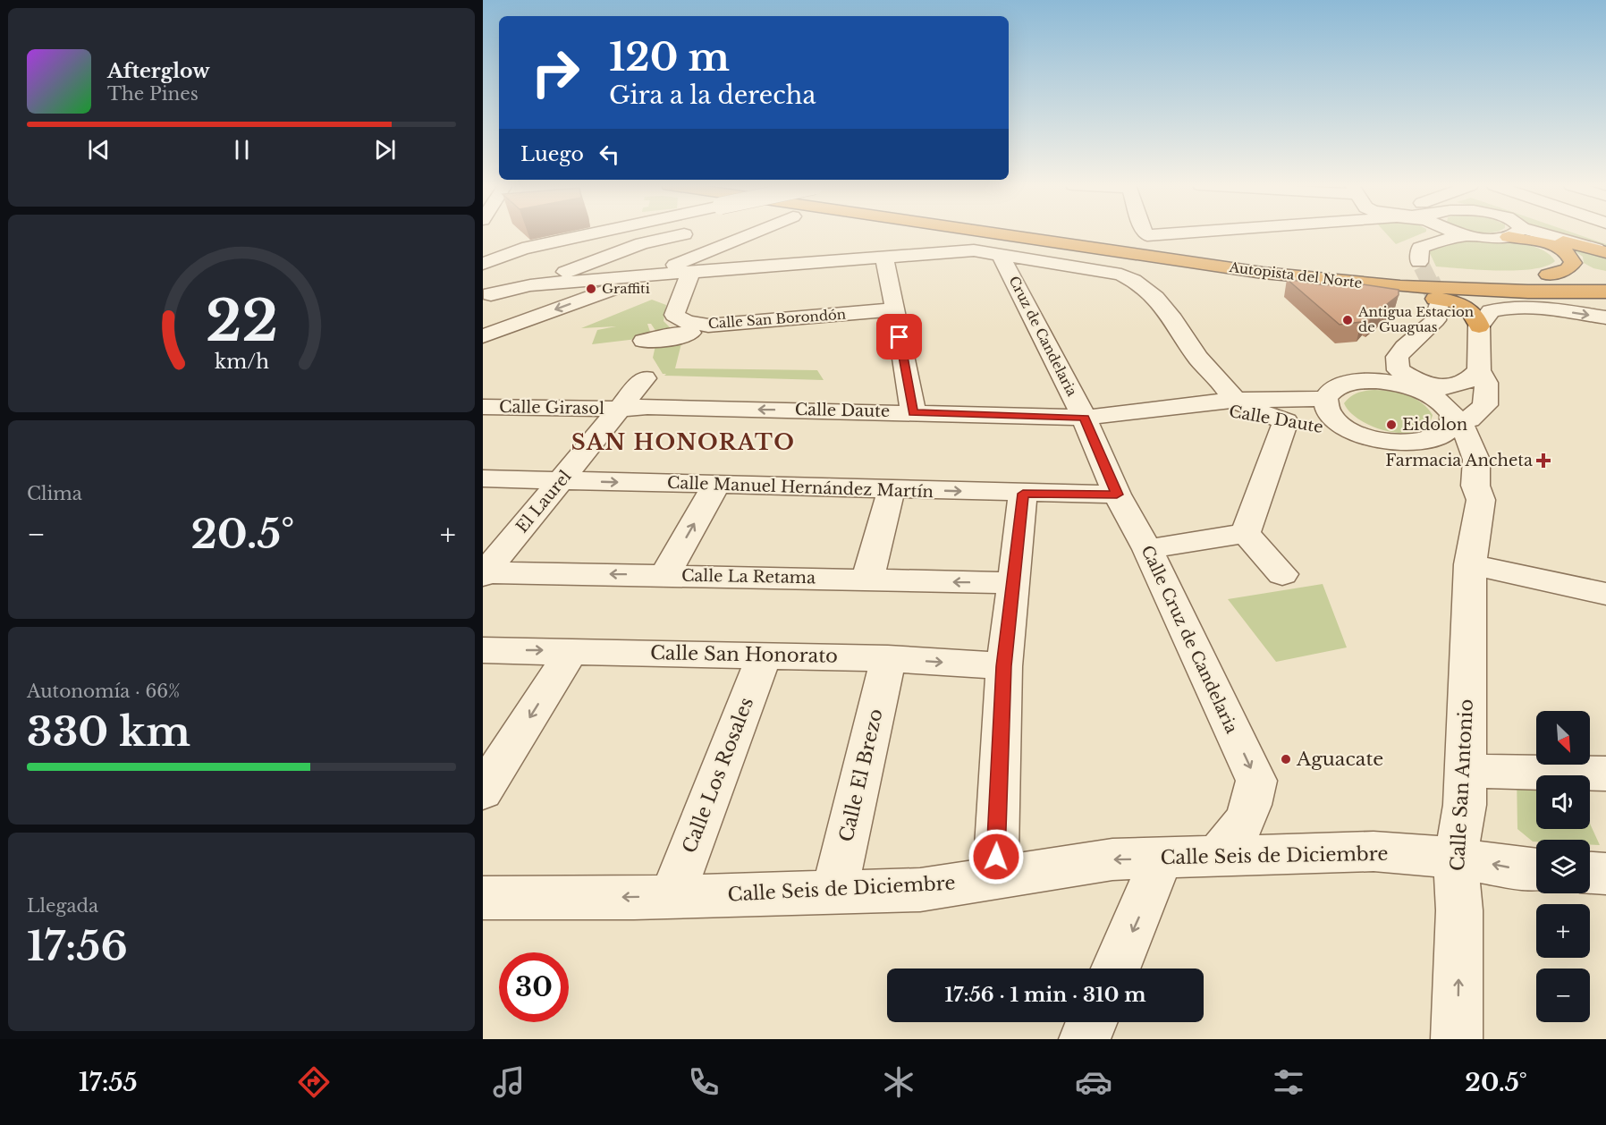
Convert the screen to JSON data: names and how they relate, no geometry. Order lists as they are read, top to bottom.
{
  "streets": {
    "highway": ["Autopista del Norte"],
    "street": [
      "Calle San Borondón",
      "Cruz de Candelaria",
      "Calle Girasol",
      "Calle Daute",
      "Calle Manuel Hernández Martín",
      "El Laurel",
      "Calle La Retama",
      "Calle Cruz de Candelaria",
      "Calle San Honorato",
      "Calle Los Rosales",
      "Calle El Brezo",
      "Calle San Antonio",
      "Calle Seis de Diciembre"
    ]
  },
  "crossings": [
    ["Autopista del Norte", "Cruz de Candelaria"],
    ["Cruz de Candelaria", "Calle Daute"],
    ["Cruz de Candelaria", "Calle Cruz de Candelaria"],
    ["Calle Girasol", "Calle Daute"],
    ["Calle Girasol", "El Laurel"],
    ["Calle Daute", "El Laurel"],
    ["Calle Daute", "Calle Cruz de Candelaria"],
    ["Calle Manuel Hernández Martín", "El Laurel"],
    ["Calle Manuel Hernández Martín", "Calle Cruz de Candelaria"],
    ["El Laurel", "Calle La Retama"],
    ["Calle Cruz de Candelaria", "Calle Seis de Diciembre"],
    ["Calle San Honorato", "Calle Los Rosales"],
    ["Calle San Honorato", "Calle El Brezo"],
    ["Calle Los Rosales", "Calle Seis de Diciembre"],
    ["Calle El Brezo", "Calle Seis de Diciembre"],
    ["Calle San Antonio", "Calle Seis de Diciembre"]
  ],
  "one_way": ["Calle La Retama", "Calle San Honorato", "Calle Seis de Diciembre"],
  "districts": ["SAN HONORATO"],
  "places": {
    "other": [
      "Graffiti",
      "Antigua Estacion de Guaguas",
      "Eidolon",
      "Aguacate"
    ],
    "health": ["Farmacia Ancheta"]
  },
  "north": "bottom right",
  "page": {
    "turn": ["120 m", "Gira a la derecha"],
    "song": ["Afterglow", "The Pines"],
    "then": "Luego",
    "tile": [
      "Clima",
      ["Autonomía · 66%", "330 km"],
      ["Llegada", "17:56"]
    ],
    "heat": ["−", "20.5°", "+"],
    "map_buttons": ["+", "−"],
    "limit": "30",
    "trip": "17:56 · 1 min · 310 m",
    "tabs": ["17:55", "20.5°"],
    "gauge": ["22", "km/h"]
  }
}
